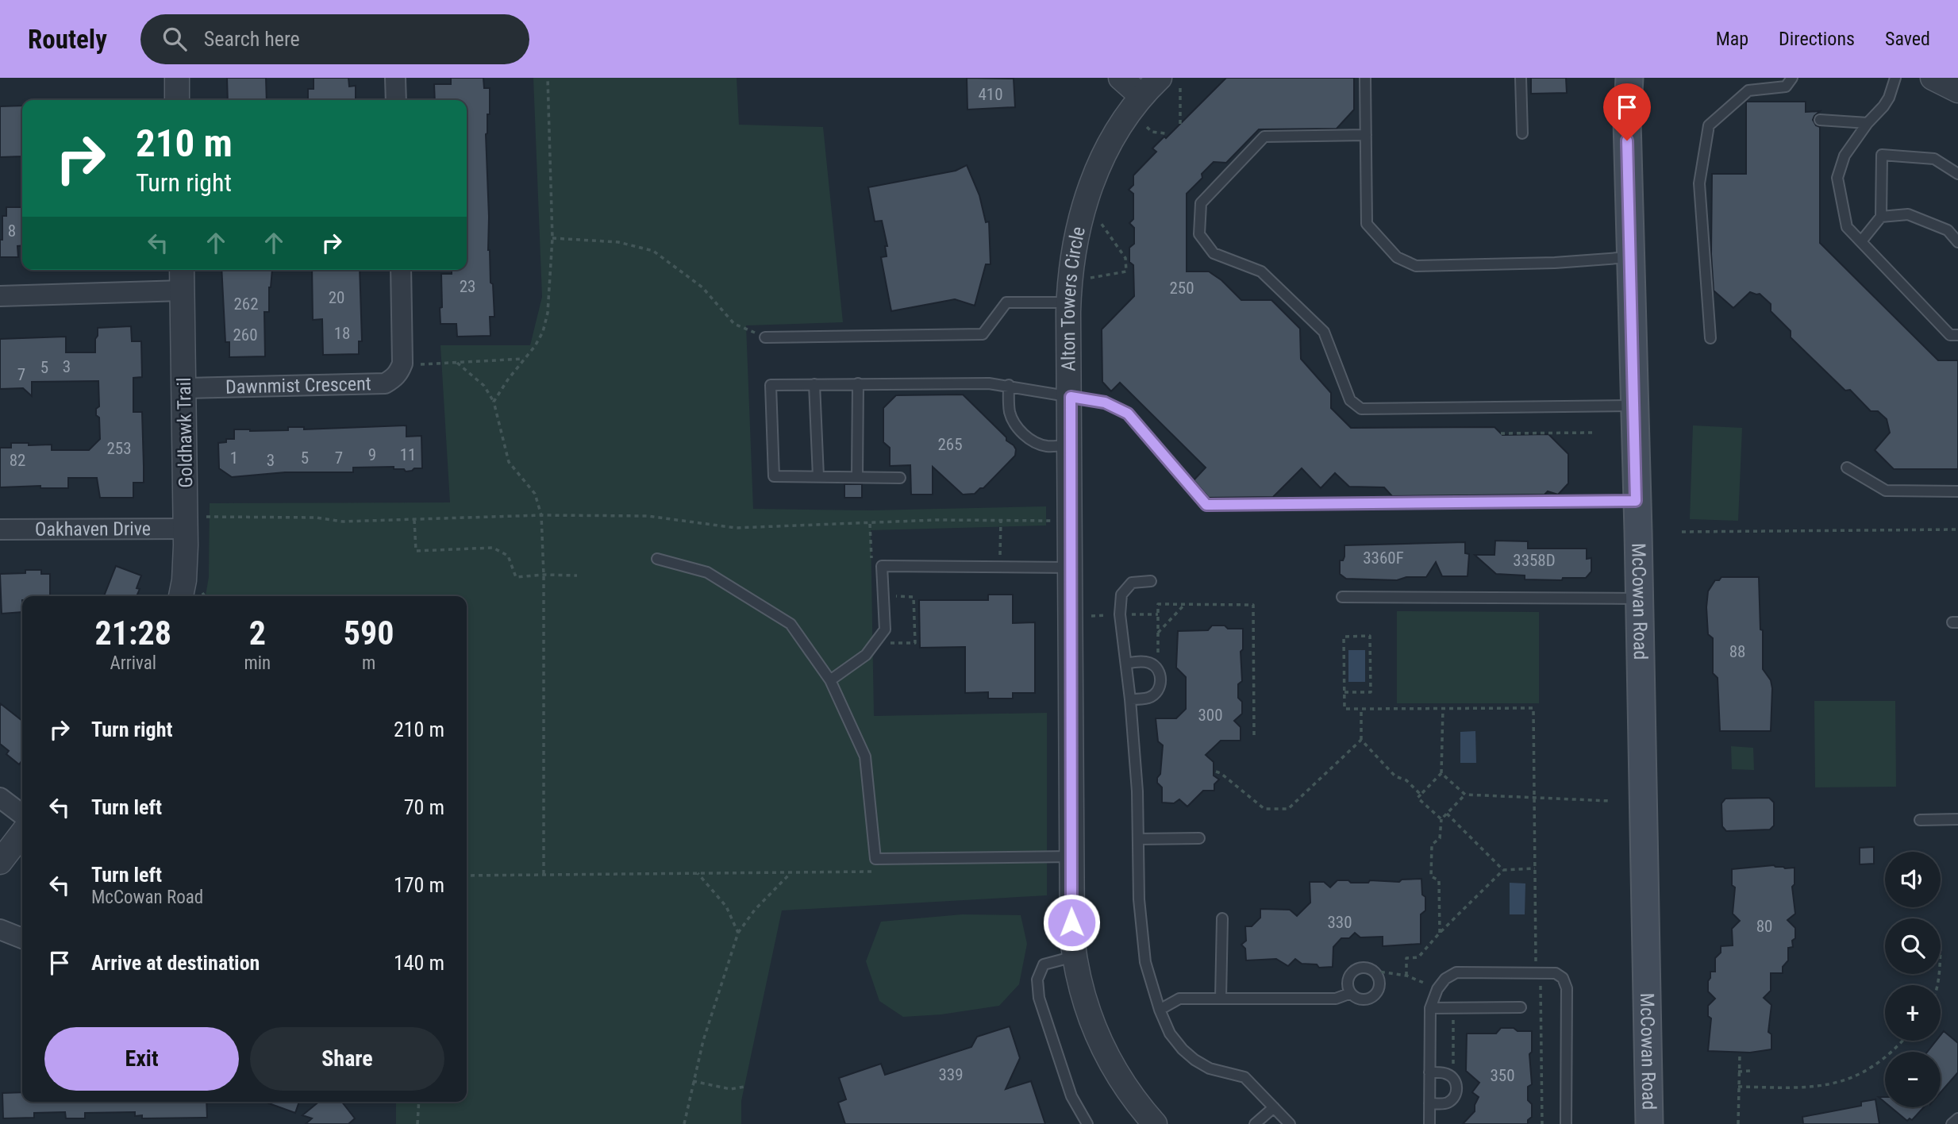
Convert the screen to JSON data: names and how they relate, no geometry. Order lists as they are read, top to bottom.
{
  "streets": {
    "main road": ["McCowan Road"],
    "street": [
      "Alton Towers Circle",
      "Dawnmist Crescent",
      "Goldhawk Trail",
      "Oakhaven Drive"
    ]
  },
  "crossings": [
    ["Dawnmist Crescent", "Goldhawk Trail"],
    ["Goldhawk Trail", "Oakhaven Drive"]
  ],
  "house_numbers": [
    "410",
    "8",
    "23",
    "250",
    "20",
    "262",
    "18",
    "260",
    "3",
    "5",
    "7",
    "265",
    "253",
    "9",
    "11",
    "1",
    "5",
    "7",
    "82",
    "3",
    "3360F",
    "3358D",
    "88",
    "300",
    "330",
    "80",
    "339",
    "350"
  ],
  "page": {
    "header": "Routely",
    "search": "Search here",
    "nav": ["Map", "Directions", "Saved"],
    "turn": ["210 m", "Turn right"],
    "eta": [
      "21:28",
      "Arrival",
      "2",
      "min",
      "590",
      "m"
    ],
    "list": [
      {
        "name": "Turn right",
        "value": "210 m"
      },
      {
        "name": "Turn left",
        "value": "70 m"
      },
      {
        "name": "Turn left",
        "note": "McCowan Road",
        "value": "170 m"
      },
      {
        "name": "Arrive at destination",
        "value": "140 m"
      }
    ],
    "map_buttons": ["+", "−"],
    "buttons": ["Exit", "Share"]
  }
}
